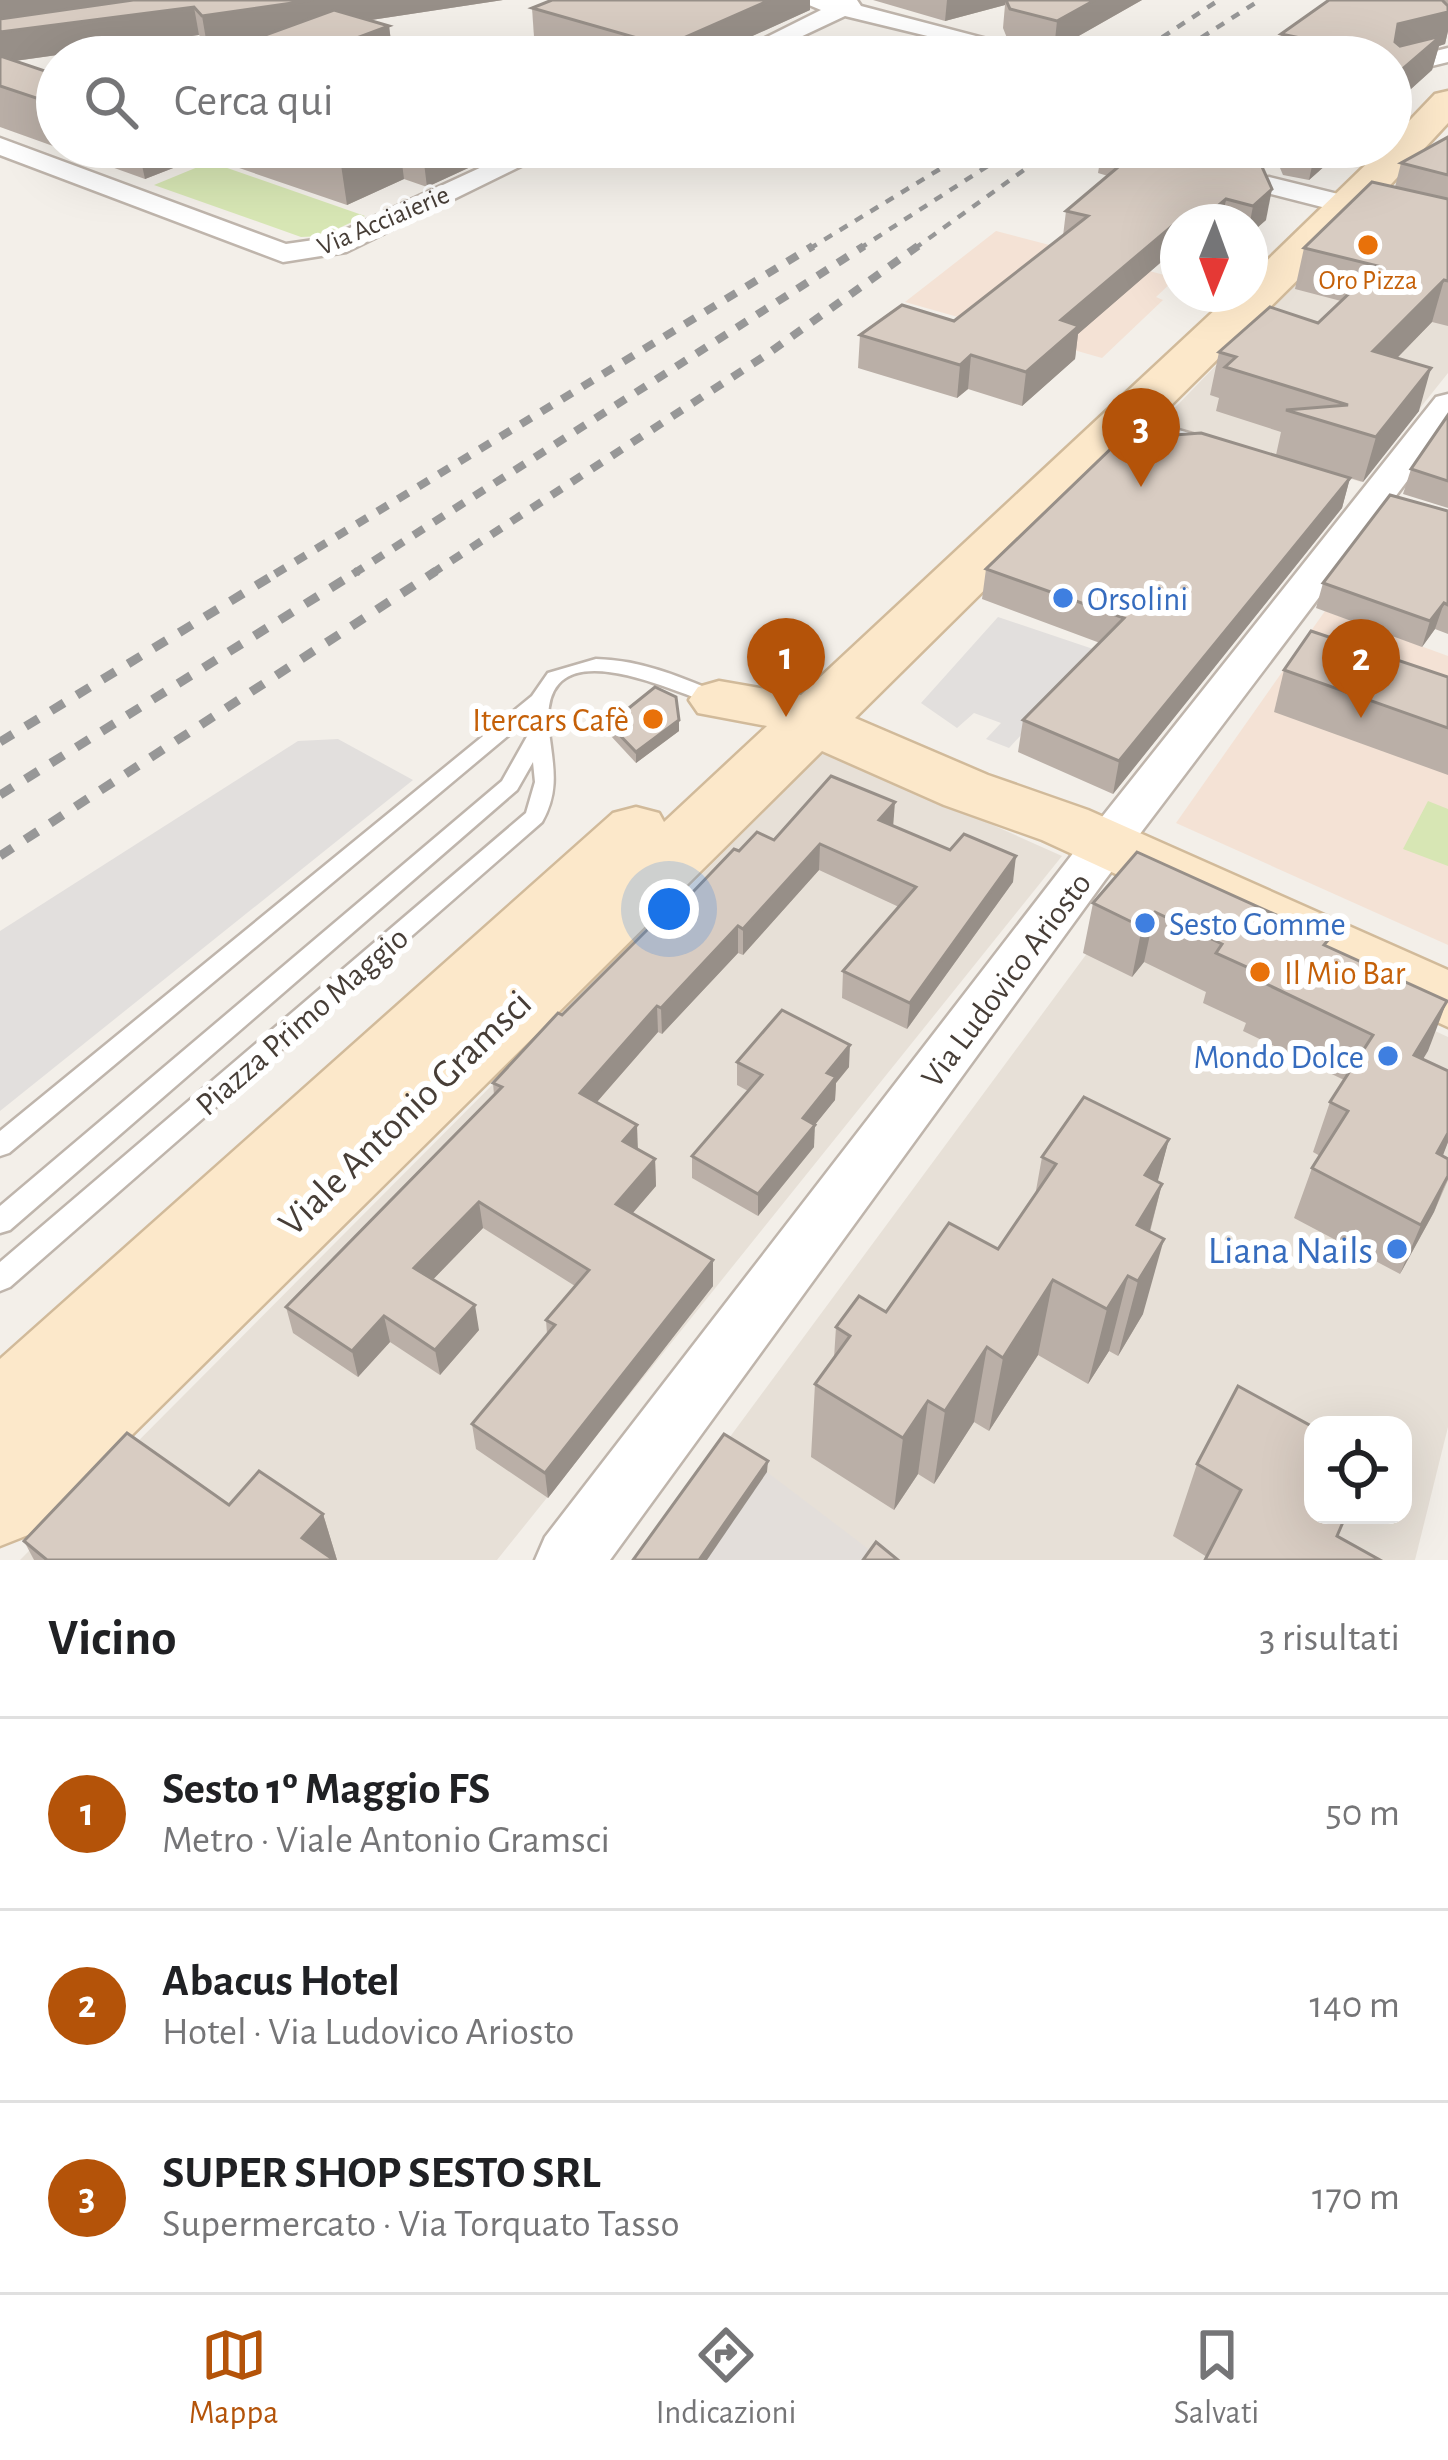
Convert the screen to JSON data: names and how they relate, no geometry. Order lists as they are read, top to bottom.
{
  "streets": {
    "main road": ["Viale Antonio Gramsci"],
    "street": ["Via Acciaierie", "Via Ludovico Ariosto"],
    "lane": ["Piazza Primo Maggio"]
  },
  "places": [
    "Oro Pizza",
    "Orsolini",
    "Itercars Cafè",
    "Sesto Gomme",
    "Il Mio Bar",
    "Mondo Dolce",
    "Liana Nails"
  ],
  "north": "bottom",
  "page": {
    "search": "Cerca qui",
    "pins": ["3", "1", "2"],
    "heading": ["Vicino", "3 risultati"],
    "list": [
      {
        "mark": "1",
        "name": "Sesto 1º Maggio FS",
        "note": "Metro · Viale Antonio Gramsci",
        "value": "50 m"
      },
      {
        "mark": "2",
        "name": "Abacus Hotel",
        "note": "Hotel · Via Ludovico Ariosto",
        "value": "140 m"
      },
      {
        "mark": "3",
        "name": "SUPER SHOP SESTO SRL",
        "note": "Supermercato · Via Torquato Tasso",
        "value": "170 m"
      }
    ],
    "nav": ["Mappa", "Indicazioni", "Salvati"]
  }
}
